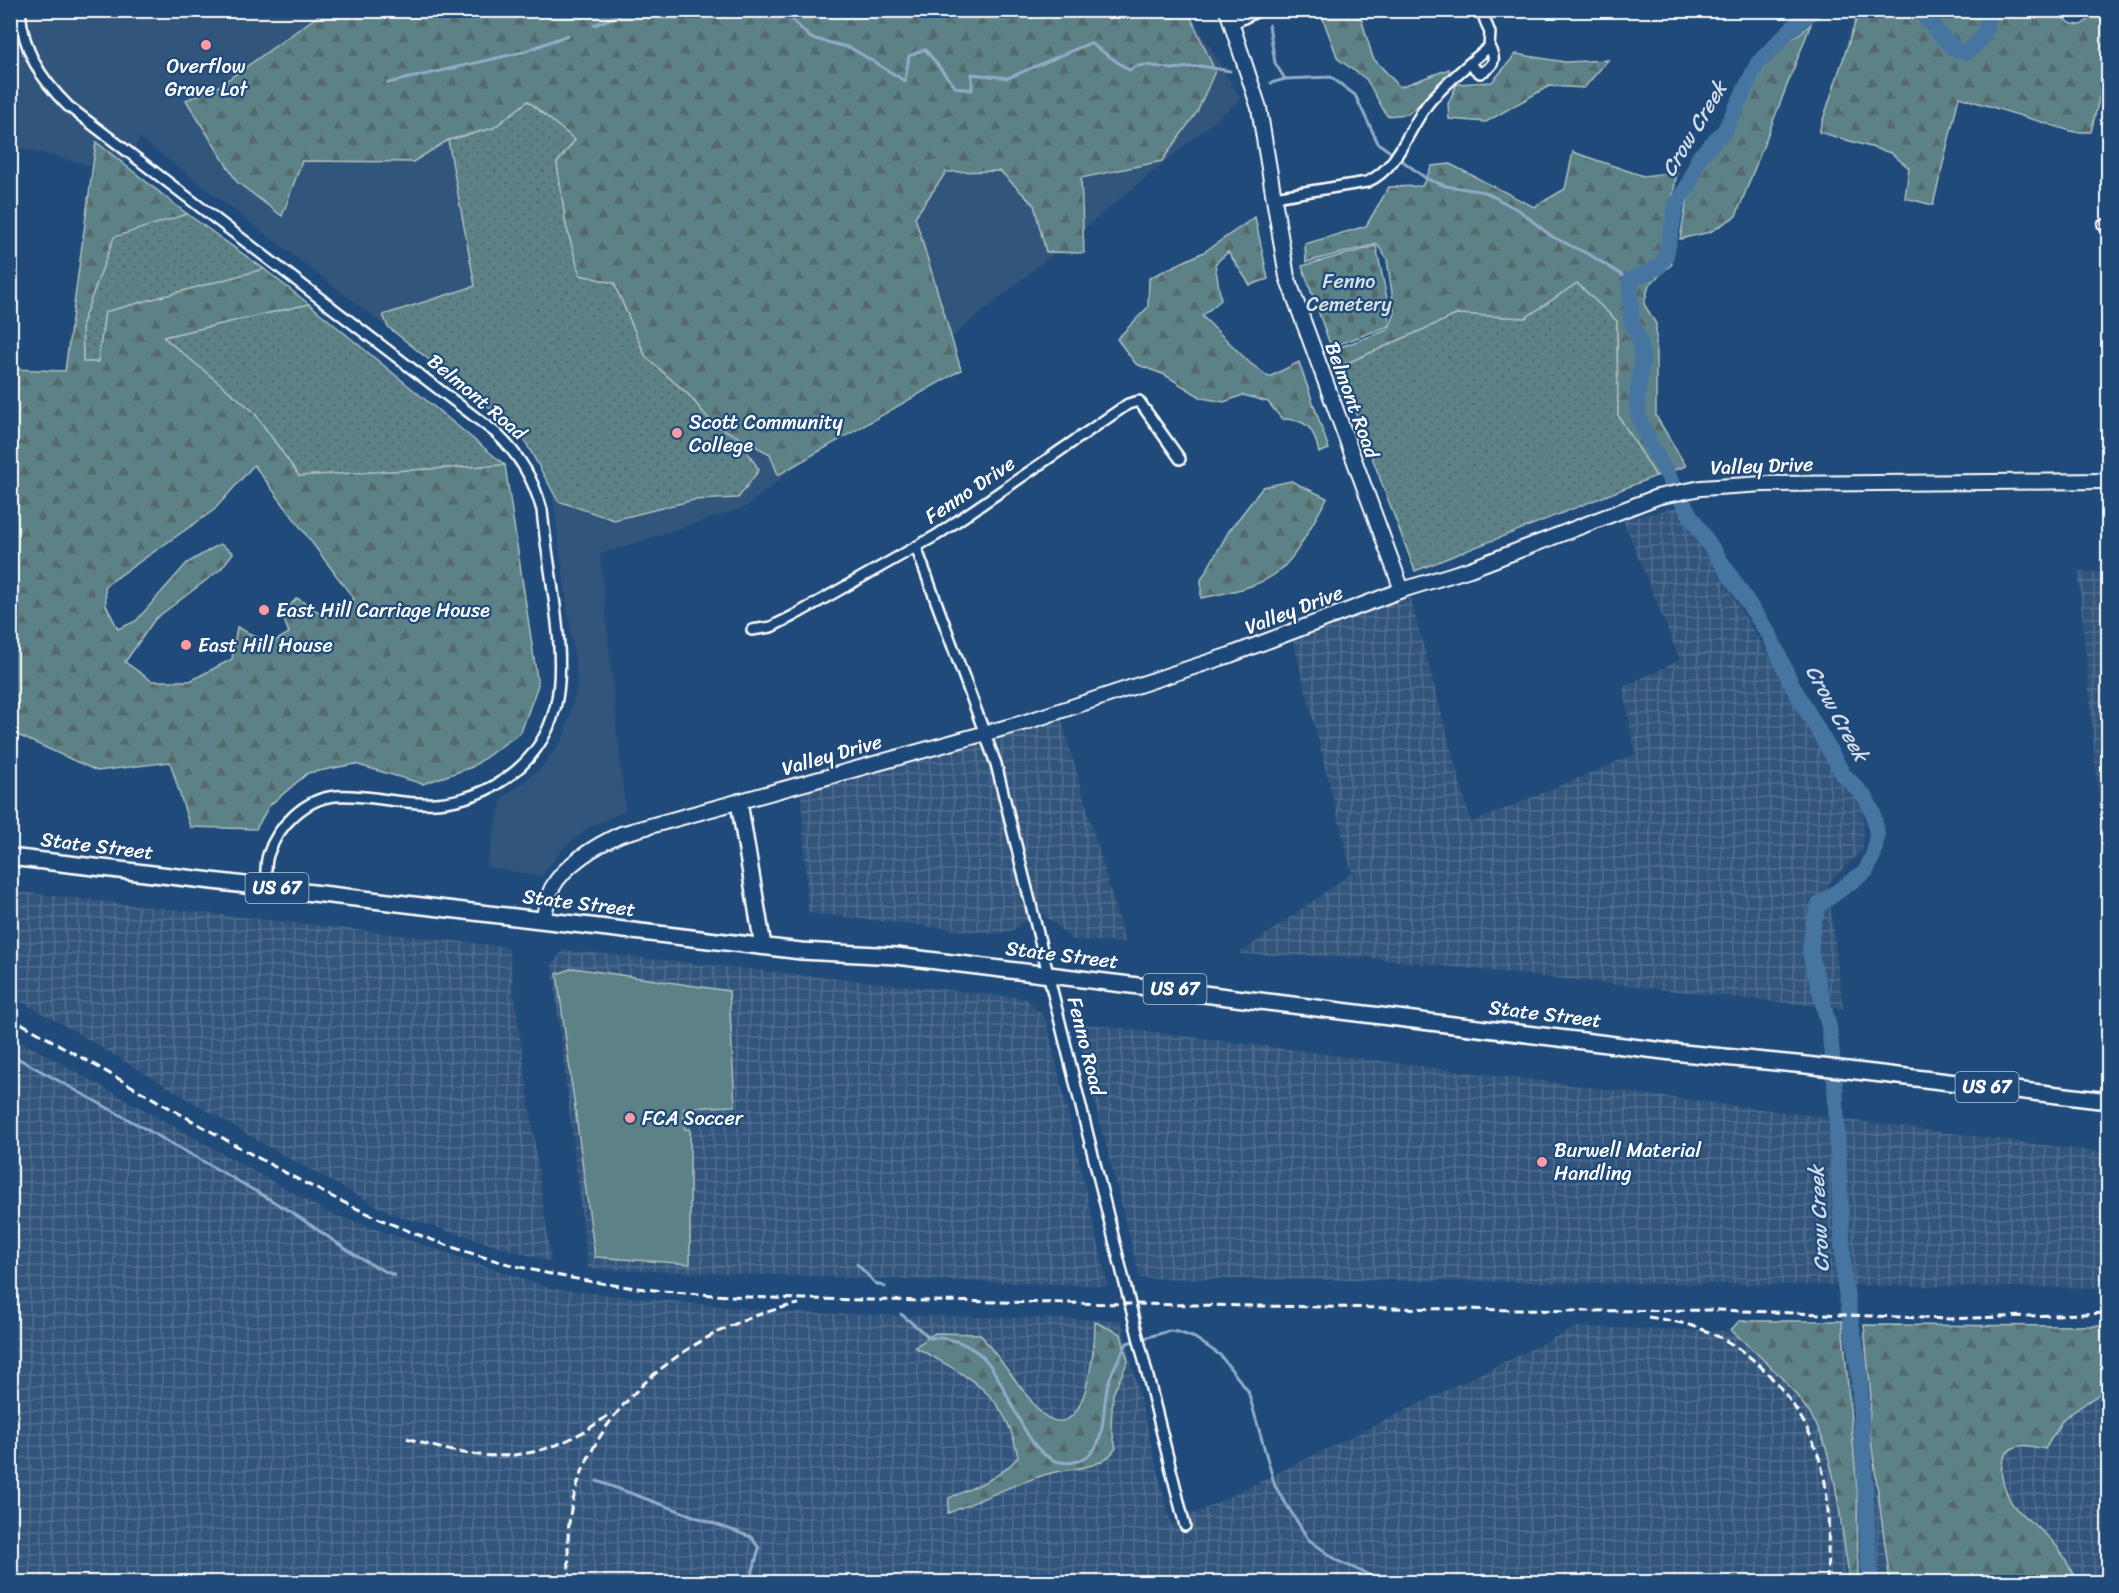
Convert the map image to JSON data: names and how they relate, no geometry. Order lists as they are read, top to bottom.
{
  "streets": {
    "main road": ["State Street", "US 67"],
    "street": [
      "Belmont Road",
      "Valley Drive",
      "Fenno Drive",
      "Fenno Road"
    ]
  },
  "crossings": [
    ["Belmont Road", "Valley Drive"],
    ["Belmont Road", "State Street"],
    ["Valley Drive", "State Street"],
    ["Valley Drive", "Fenno Road"],
    ["Fenno Drive", "Fenno Road"],
    ["State Street", "Fenno Road"]
  ],
  "water": ["Crow Creek"],
  "parks": ["Fenno Cemetery"],
  "places": [
    "Overflow Grave Lot",
    "Scott Community College",
    "East Hill Carriage House",
    "East Hill House",
    "FCA Soccer",
    "Burwell Material Handling"
  ]
}
